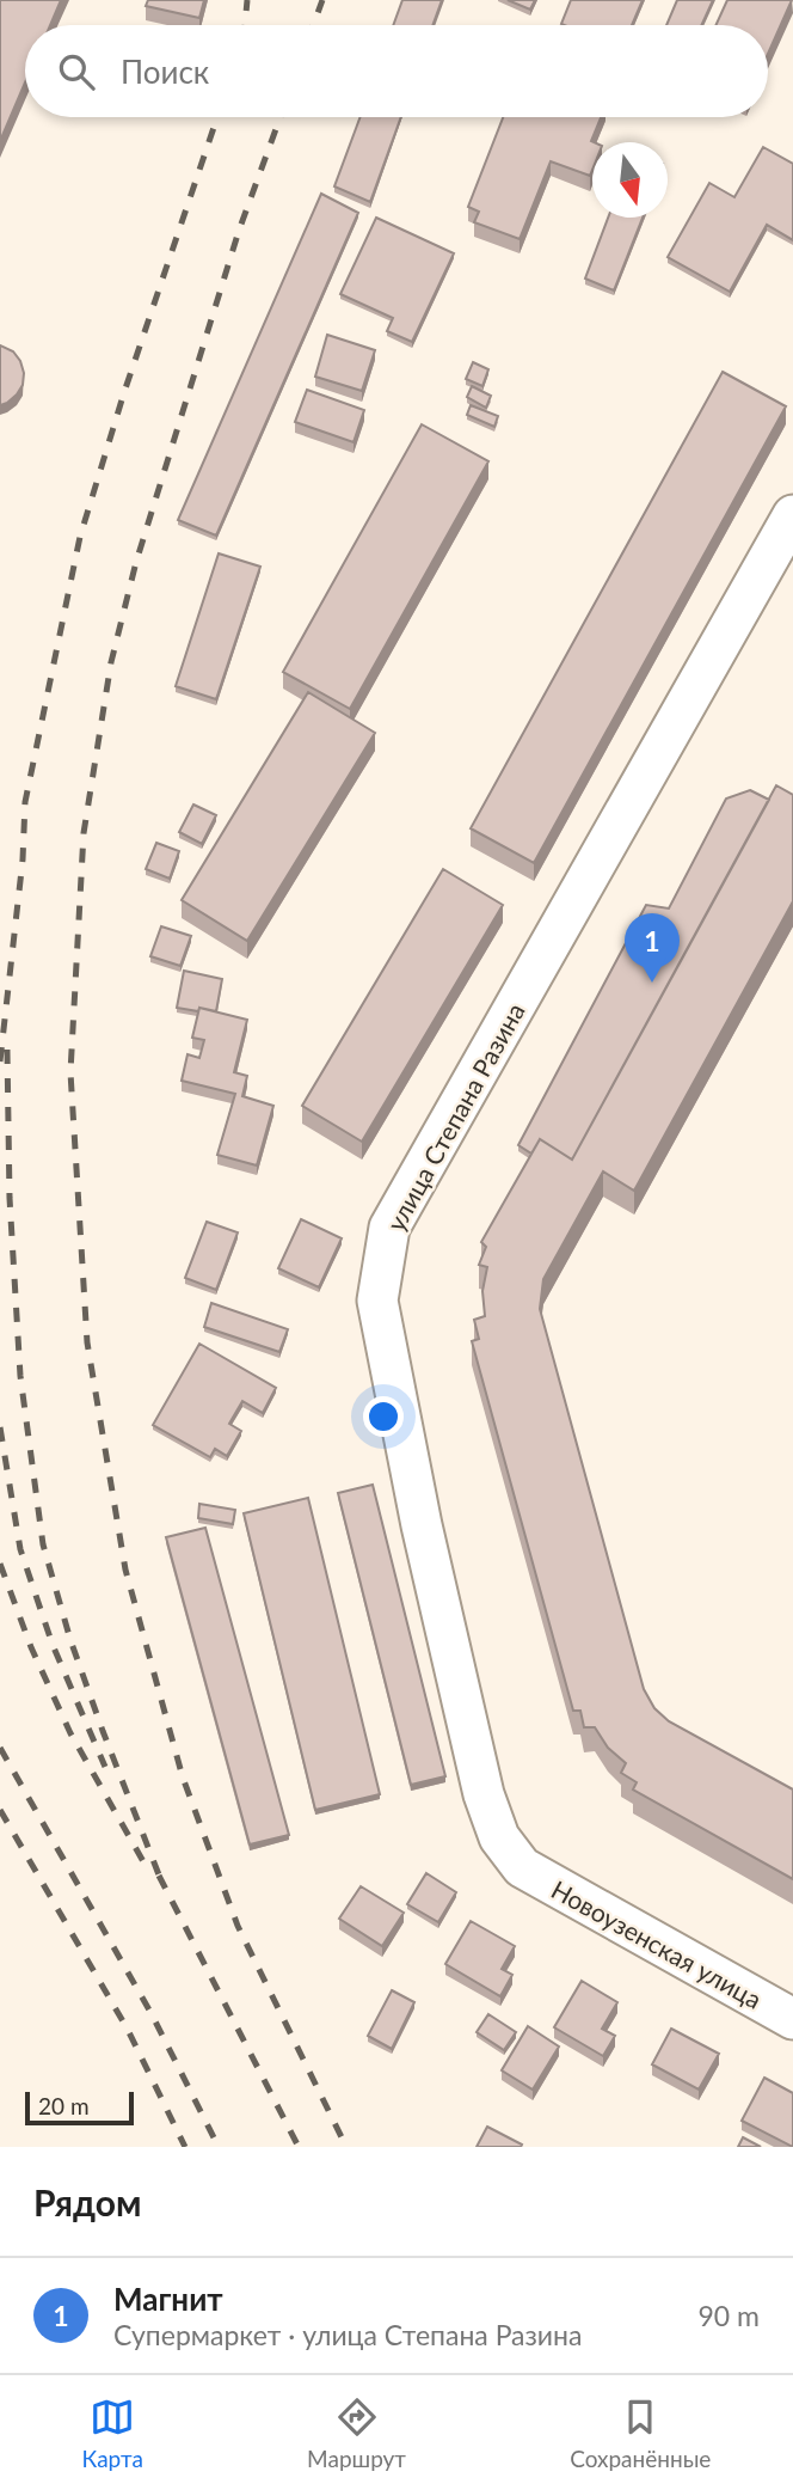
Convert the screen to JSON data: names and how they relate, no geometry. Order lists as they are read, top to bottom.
{
  "streets": {
    "street": ["улица Степана Разина", "Новоузенская улица"]
  },
  "crossings": [
    ["улица Степана Разина", "Новоузенская улица"]
  ],
  "scale_bar": "20 m",
  "north": "bottom",
  "page": {
    "search": "Поиск",
    "pins": "1",
    "scale": "20 m",
    "heading": "Рядом",
    "list": [
      {
        "mark": "1",
        "name": "Магнит",
        "note": "Супермаркет · улица Степана Разина",
        "value": "90 m"
      }
    ],
    "nav": ["Карта", "Маршрут", "Сохранённые"]
  }
}
